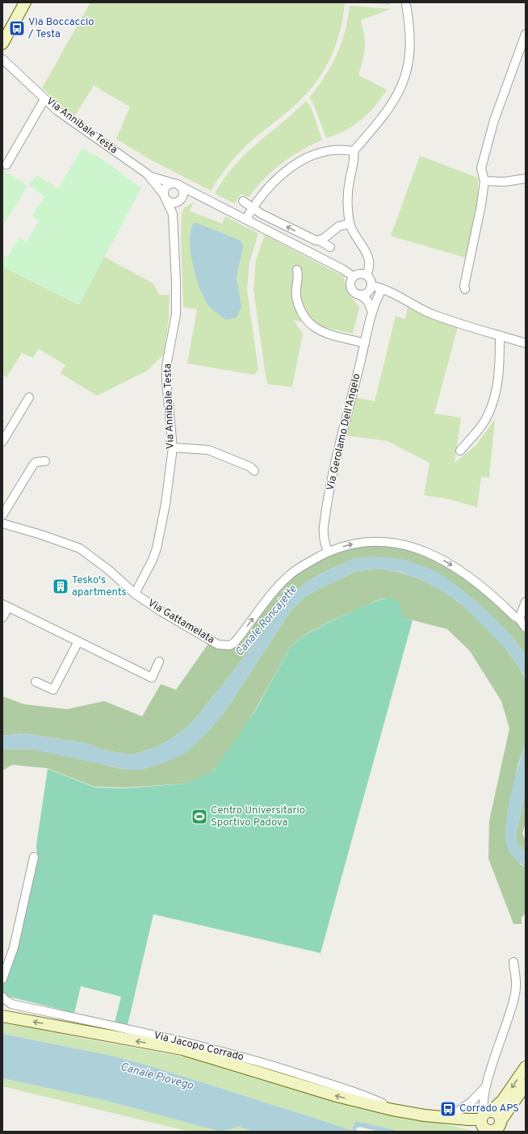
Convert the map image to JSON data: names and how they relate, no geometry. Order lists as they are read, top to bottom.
{
  "streets": {
    "main road": ["Via Jacopo Corrado"],
    "street": ["Via Annibale Testa", "Via Gerolamo Dell'Angelo", "Via Gattamelata"]
  },
  "crossings": [
    ["Via Annibale Testa", "Via Gattamelata"],
    ["Via Gerolamo Dell'Angelo", "Via Gattamelata"]
  ],
  "one_way": ["Via Gattamelata"],
  "water": ["Canale Roncajette", "Canale Piovego"],
  "places": {
    "bus stop": ["Via Boccaccio / Testa", "Corrado APS"],
    "building": ["Tesko's apartments"],
    "sports": ["Centro Universitario Sportivo Padova"]
  }
}
